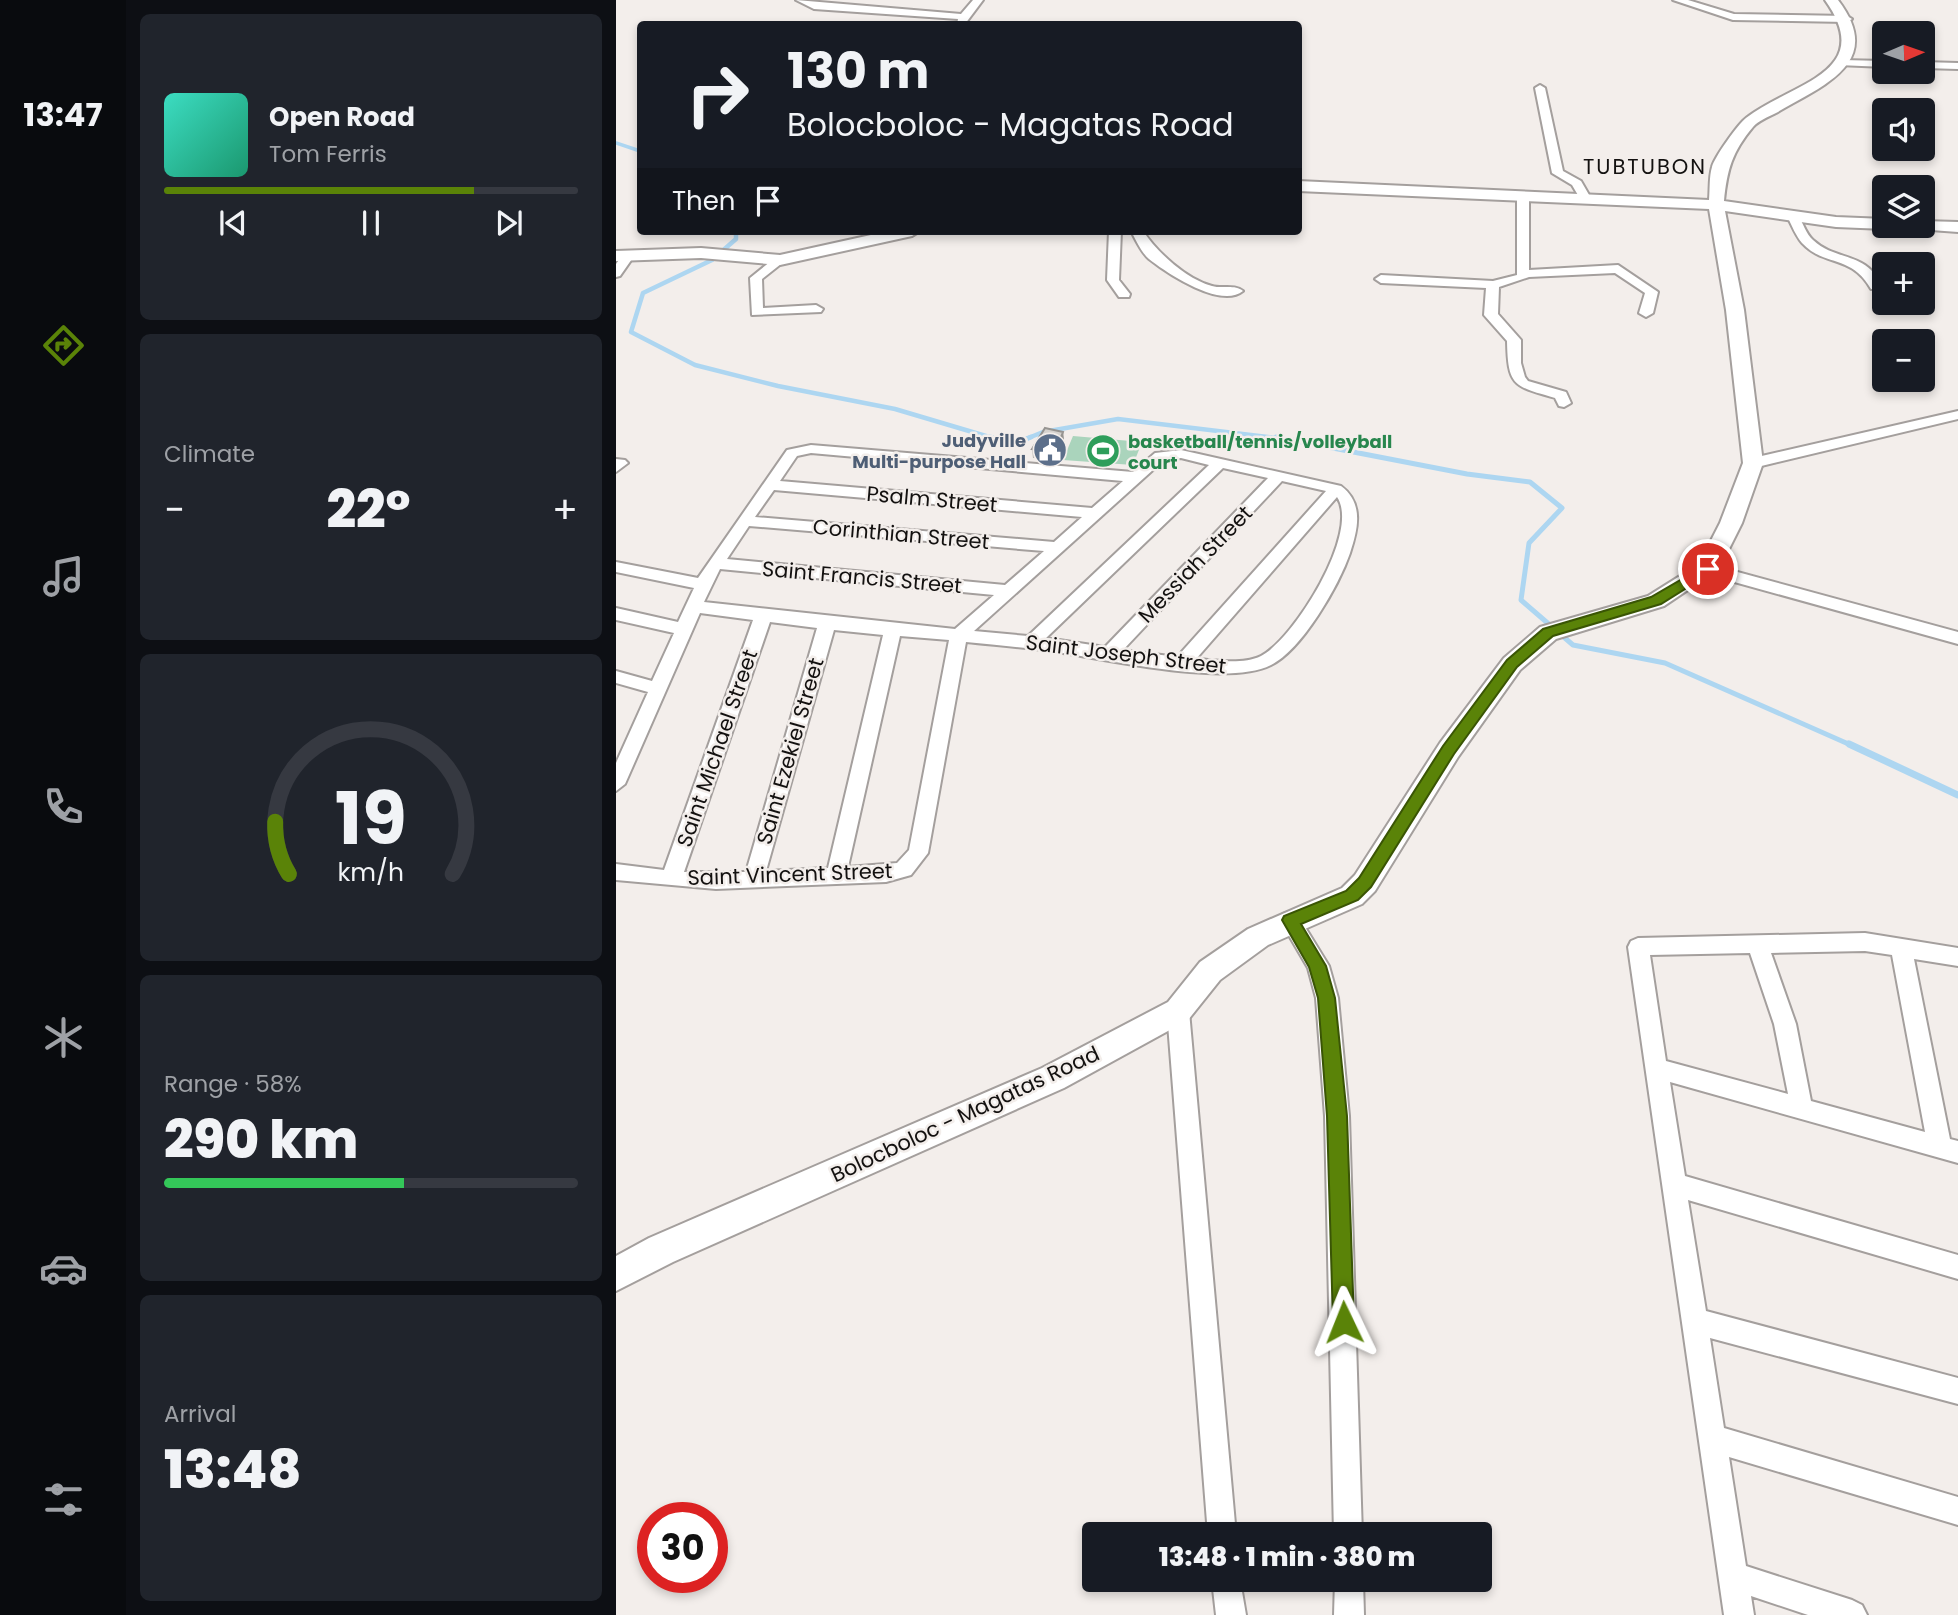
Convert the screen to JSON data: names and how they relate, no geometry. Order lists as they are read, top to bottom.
{
  "streets": {
    "street": [
      "Psalm Street",
      "Corinthian Street",
      "Messiah Street",
      "Saint Francis Street",
      "Saint Joseph Street",
      "Saint Michael Street",
      "Saint Ezekiel Street",
      "Saint Vincent Street",
      "Bolocboloc - Magatas Road"
    ]
  },
  "crossings": [
    ["Messiah Street", "Saint Joseph Street"],
    ["Saint Joseph Street", "Saint Michael Street"],
    ["Saint Joseph Street", "Saint Ezekiel Street"],
    ["Saint Joseph Street", "Saint Vincent Street"],
    ["Saint Michael Street", "Saint Vincent Street"],
    ["Saint Ezekiel Street", "Saint Vincent Street"]
  ],
  "districts": ["TUBTUBON"],
  "places": {
    "public building": ["Judyville Multi-purpose Hall"],
    "sports": ["basketball/tennis/volleyball court"]
  },
  "north": "right",
  "page": {
    "tabs": "13:47",
    "map_buttons": ["+", "−"],
    "turn": ["130 m", "Bolocboloc - Magatas Road"],
    "song": ["Open Road", "Tom Ferris"],
    "then": "Then",
    "tile": [
      "Climate",
      ["Range · 58%", "290 km"],
      ["Arrival", "13:48"]
    ],
    "heat": ["−", "22°", "+"],
    "limit": "30",
    "trip": "13:48 · 1 min · 380 m",
    "gauge": ["19", "km/h"]
  }
}
